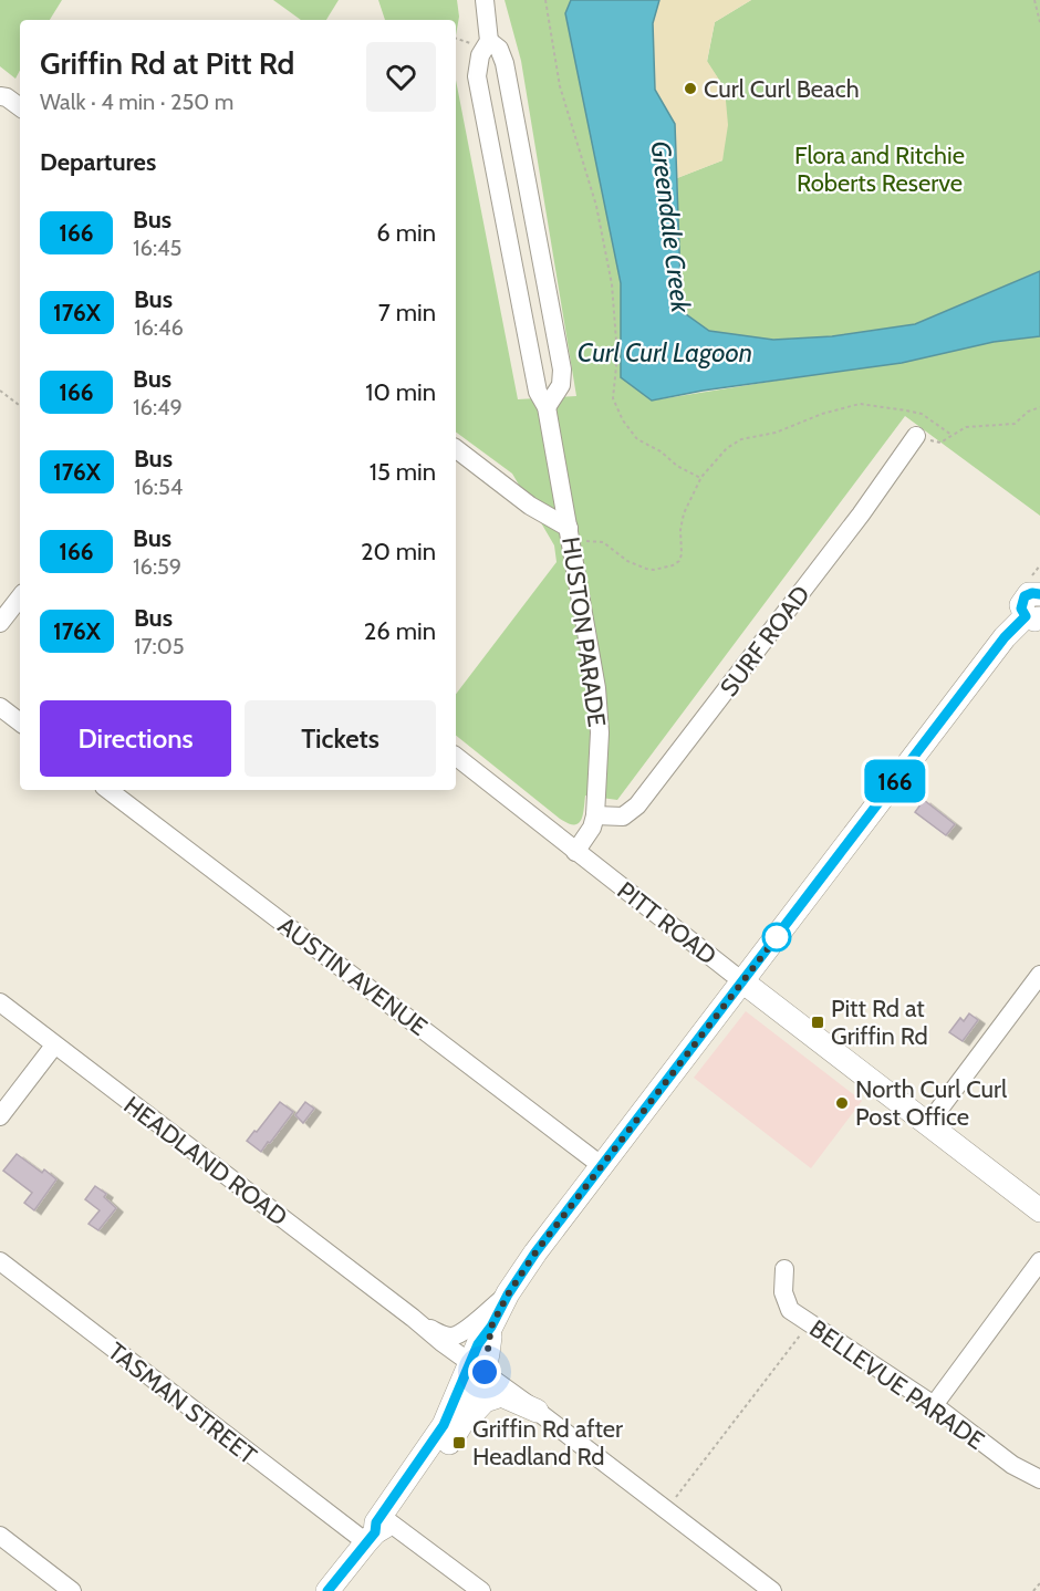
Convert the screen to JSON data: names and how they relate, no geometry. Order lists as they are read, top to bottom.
{
  "streets": {
    "main road": ["PITT ROAD"],
    "street": [
      "HUSTON PARADE",
      "SURF ROAD",
      "AUSTIN AVENUE",
      "HEADLAND ROAD",
      "BELLEVUE PARADE",
      "TASMAN STREET"
    ]
  },
  "crossings": [
    ["HUSTON PARADE", "SURF ROAD"],
    ["HUSTON PARADE", "PITT ROAD"]
  ],
  "water": ["Greendale Creek", "Curl Curl Lagoon"],
  "parks": ["Flora and Ritchie Roberts Reserve"],
  "places": {
    "other": ["Curl Curl Beach", "North Curl Curl Post Office"],
    "transit": ["Pitt Rd at Griffin Rd", "Griffin Rd after Headland Rd"]
  },
  "lines": ["bus line 166"],
  "page": {
    "on_map": "166",
    "heading": [
      ["Griffin Rd at Pitt Rd", "Walk · 4 min · 250 m"],
      "Departures"
    ],
    "list": [
      {
        "mark": "166",
        "name": "Bus",
        "note": "16:45",
        "value": "6 min"
      },
      {
        "mark": "176X",
        "name": "Bus",
        "note": "16:46",
        "value": "7 min"
      },
      {
        "mark": "166",
        "name": "Bus",
        "note": "16:49",
        "value": "10 min"
      },
      {
        "mark": "176X",
        "name": "Bus",
        "note": "16:54",
        "value": "15 min"
      },
      {
        "mark": "166",
        "name": "Bus",
        "note": "16:59",
        "value": "20 min"
      },
      {
        "mark": "176X",
        "name": "Bus",
        "note": "17:05",
        "value": "26 min"
      }
    ],
    "buttons": ["Directions", "Tickets"]
  }
}
